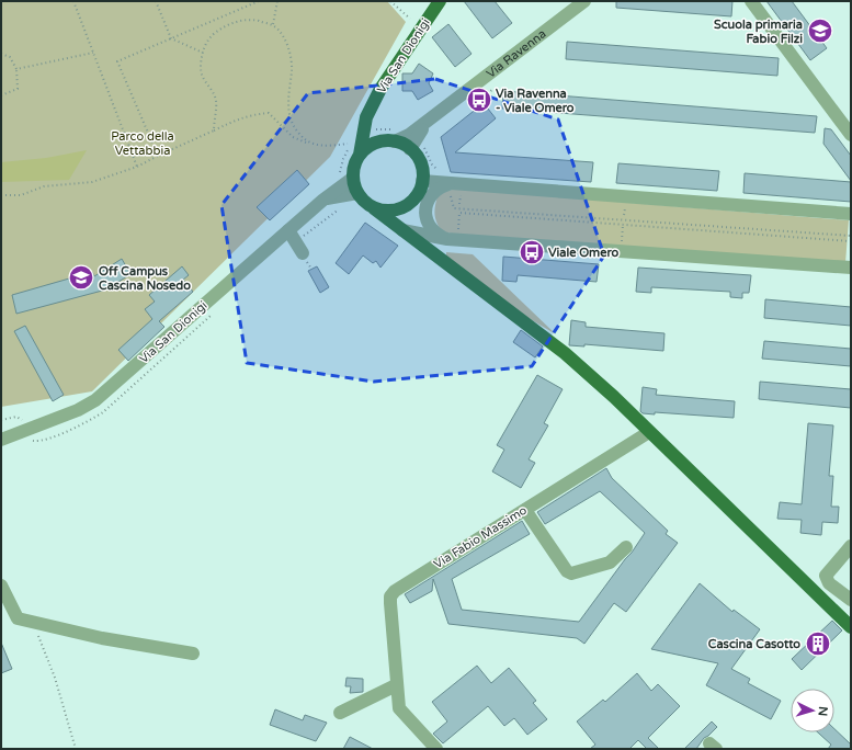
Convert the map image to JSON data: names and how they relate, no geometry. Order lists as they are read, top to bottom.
{
  "streets": {
    "main road": ["Via San Dionigi"],
    "street": ["Via Ravenna", "Via Fabio Massimo"]
  },
  "crossings": [
    ["Via Ravenna", "Via San Dionigi"]
  ],
  "parks": ["Parco della Vettabbia"],
  "places": {
    "school or university": ["Scuola primaria Fabio Filzi", "Off Campus Cascina Nosedo"],
    "bus stop": ["Via Ravenna - Viale Omero", "Viale Omero"],
    "building": ["Cascina Casotto"]
  },
  "north": "right"
}
